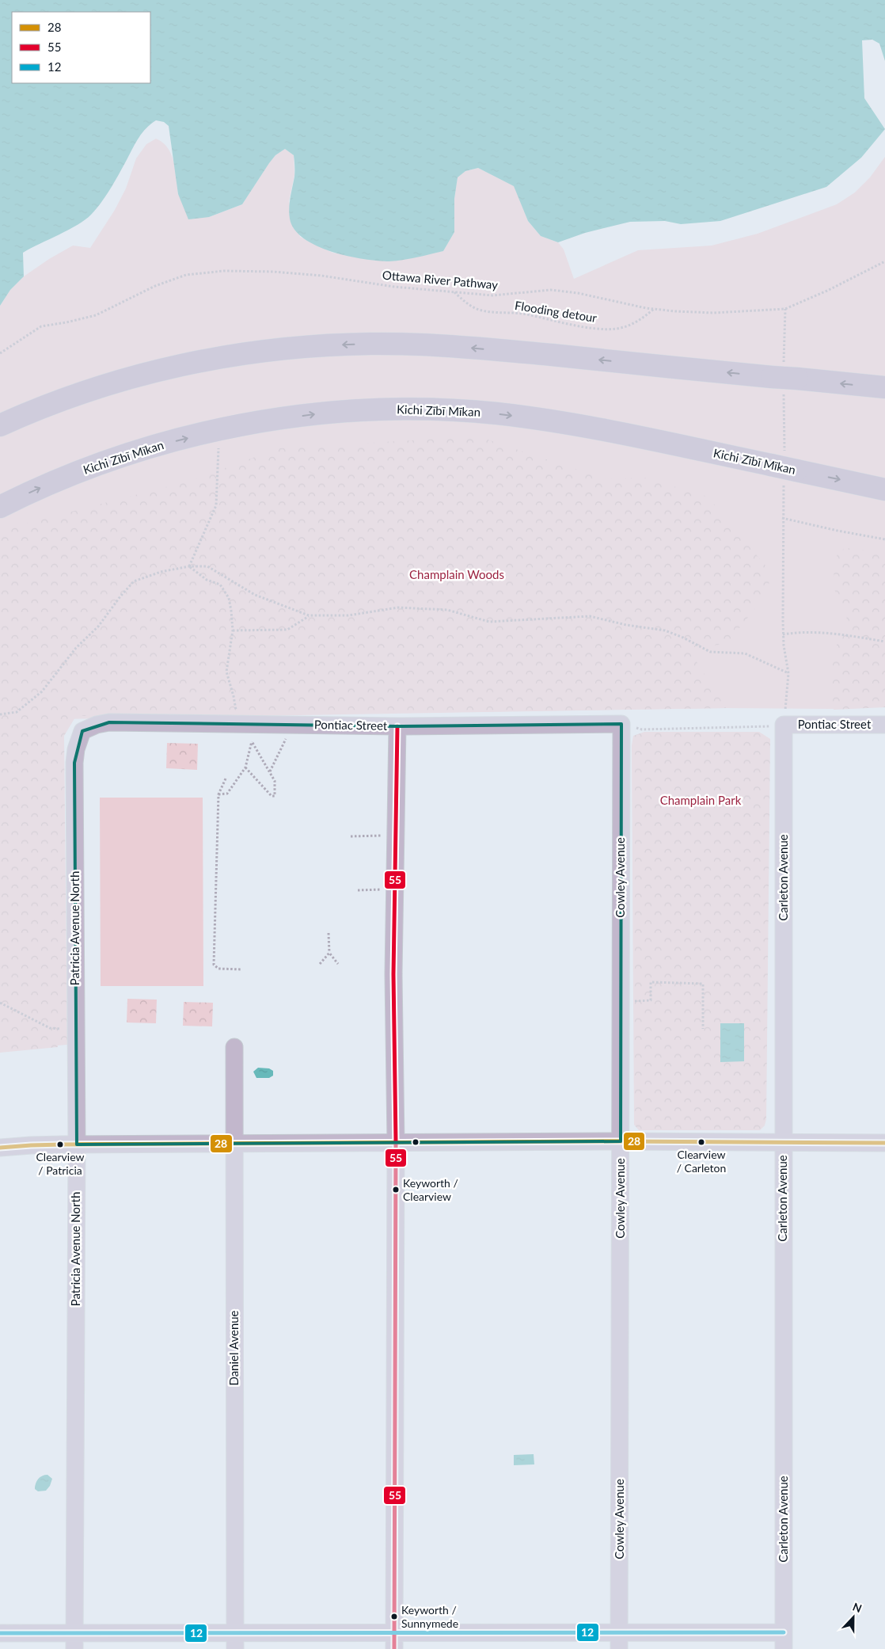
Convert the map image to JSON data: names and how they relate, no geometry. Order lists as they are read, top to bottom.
{
  "streets": {
    "highway": ["Kichi Zībī Mīkan"],
    "street": [
      "Pontiac Street",
      "Cowley Avenue",
      "Carleton Avenue",
      "Patricia Avenue North",
      "Daniel Avenue"
    ],
    "path": ["Ottawa River Pathway", "Flooding detour"]
  },
  "crossings": [
    ["Ottawa River Pathway", "Flooding detour"],
    ["Pontiac Street", "Cowley Avenue"],
    ["Pontiac Street", "Carleton Avenue"],
    ["Pontiac Street", "Patricia Avenue North"]
  ],
  "parks": ["Champlain Woods", "Champlain Park"],
  "places": [
    "Clearview / Carleton",
    "Clearview / Patricia",
    "Keyworth / Clearview",
    "Keyworth / Sunnymede"
  ],
  "lines": ["transit line 55", "transit line 28", "transit line 12"],
  "legend": ["28", "55", "12"],
  "north": "top"
}
